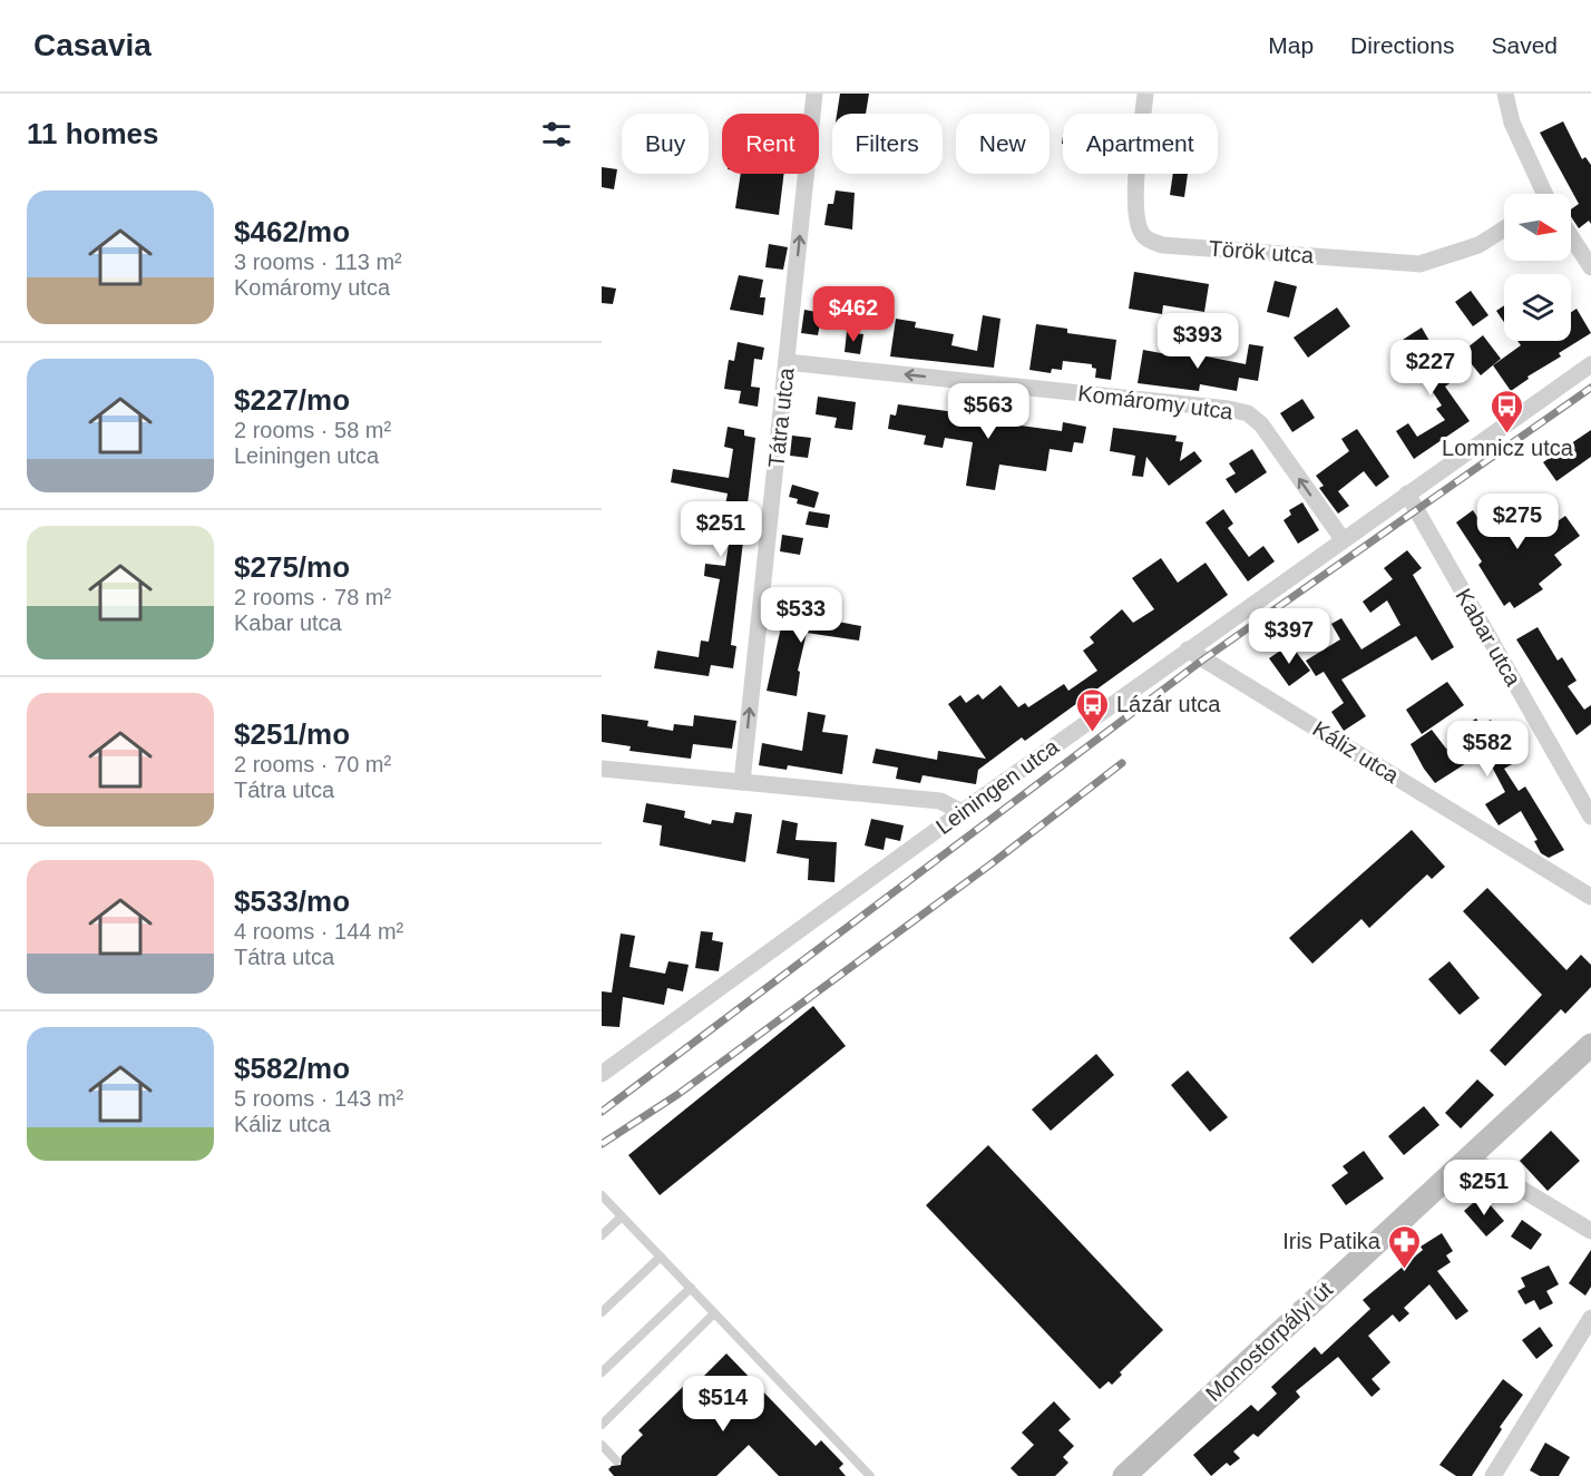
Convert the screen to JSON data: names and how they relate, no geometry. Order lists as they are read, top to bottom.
{
  "streets": {
    "street": [
      "Török utca",
      "Komáromy utca",
      "Tátra utca",
      "Kabar utca",
      "Káliz utca",
      "Leiningen utca",
      "Monostorpályi út"
    ]
  },
  "crossings": [
    ["Komáromy utca", "Tátra utca"],
    ["Komáromy utca", "Leiningen utca"],
    ["Kabar utca", "Leiningen utca"],
    ["Káliz utca", "Leiningen utca"]
  ],
  "one_way": ["Komáromy utca", "Tátra utca"],
  "places": {
    "bus stop": ["Lomnicz utca", "Lázár utca"],
    "pharmacy": ["Iris Patika"]
  },
  "north": "right",
  "page": {
    "header": "Casavia",
    "nav": ["Map", "Directions", "Saved"],
    "heading": "11 homes",
    "chip": [
      "Buy",
      "Rent",
      "Filters",
      "New",
      "Apartment"
    ],
    "list": [
      {
        "name": "$462/mo",
        "note": "3 rooms · 113 m² · Komáromy utca"
      },
      {
        "name": "$227/mo",
        "note": "2 rooms · 58 m² · Leiningen utca"
      },
      {
        "name": "$275/mo",
        "note": "2 rooms · 78 m² · Kabar utca"
      },
      {
        "name": "$251/mo",
        "note": "2 rooms · 70 m² · Tátra utca"
      },
      {
        "name": "$533/mo",
        "note": "4 rooms · 144 m² · Tátra utca"
      },
      {
        "name": "$582/mo",
        "note": "5 rooms · 143 m² · Káliz utca"
      }
    ],
    "price": [
      "$462",
      "$393",
      "$227",
      "$563",
      "$275",
      "$251",
      "$533",
      "$397",
      "$582",
      "$251",
      "$514"
    ]
  }
}
